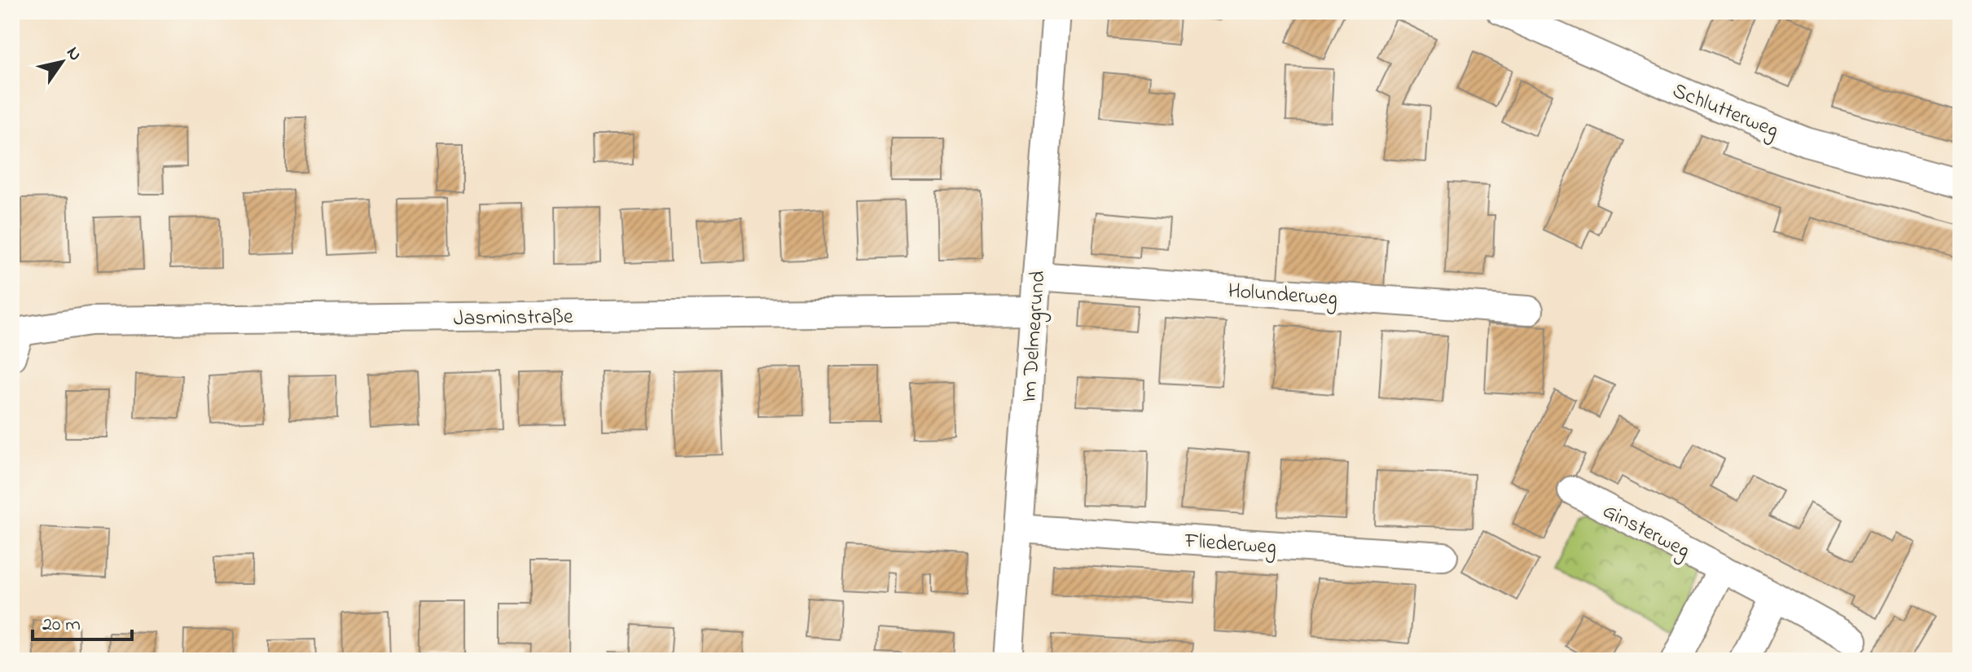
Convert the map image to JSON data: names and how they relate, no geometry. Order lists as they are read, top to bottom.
{
  "streets": {
    "street": [
      "Schlutterweg",
      "Holunderweg",
      "Jasminstraße",
      "Im Delmegrund",
      "Ginsterweg",
      "Fliederweg"
    ]
  },
  "crossings": [
    ["Holunderweg", "Im Delmegrund"],
    ["Jasminstraße", "Im Delmegrund"],
    ["Im Delmegrund", "Fliederweg"]
  ],
  "scale_bar": "20 m",
  "north": "top right"
}
